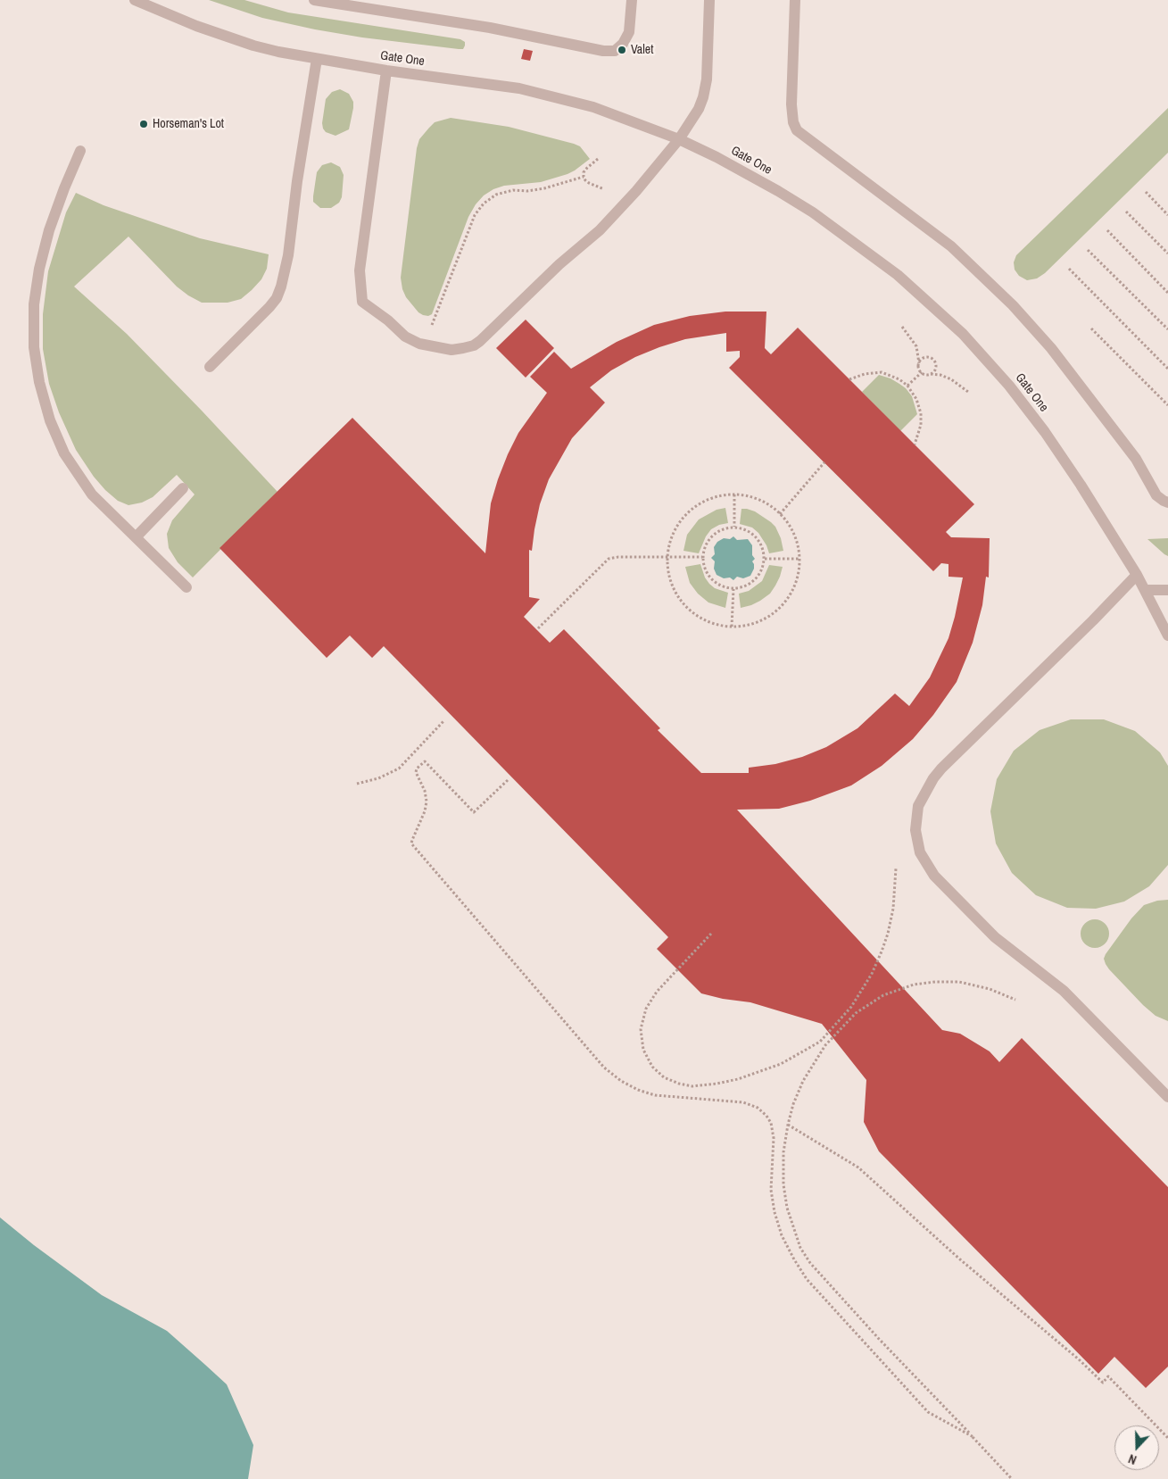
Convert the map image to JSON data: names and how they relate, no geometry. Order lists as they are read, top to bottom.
{
  "streets": {
    "street": ["Gate One"]
  },
  "places": ["Valet", "Horseman's Lot"],
  "north": "bottom"
}
